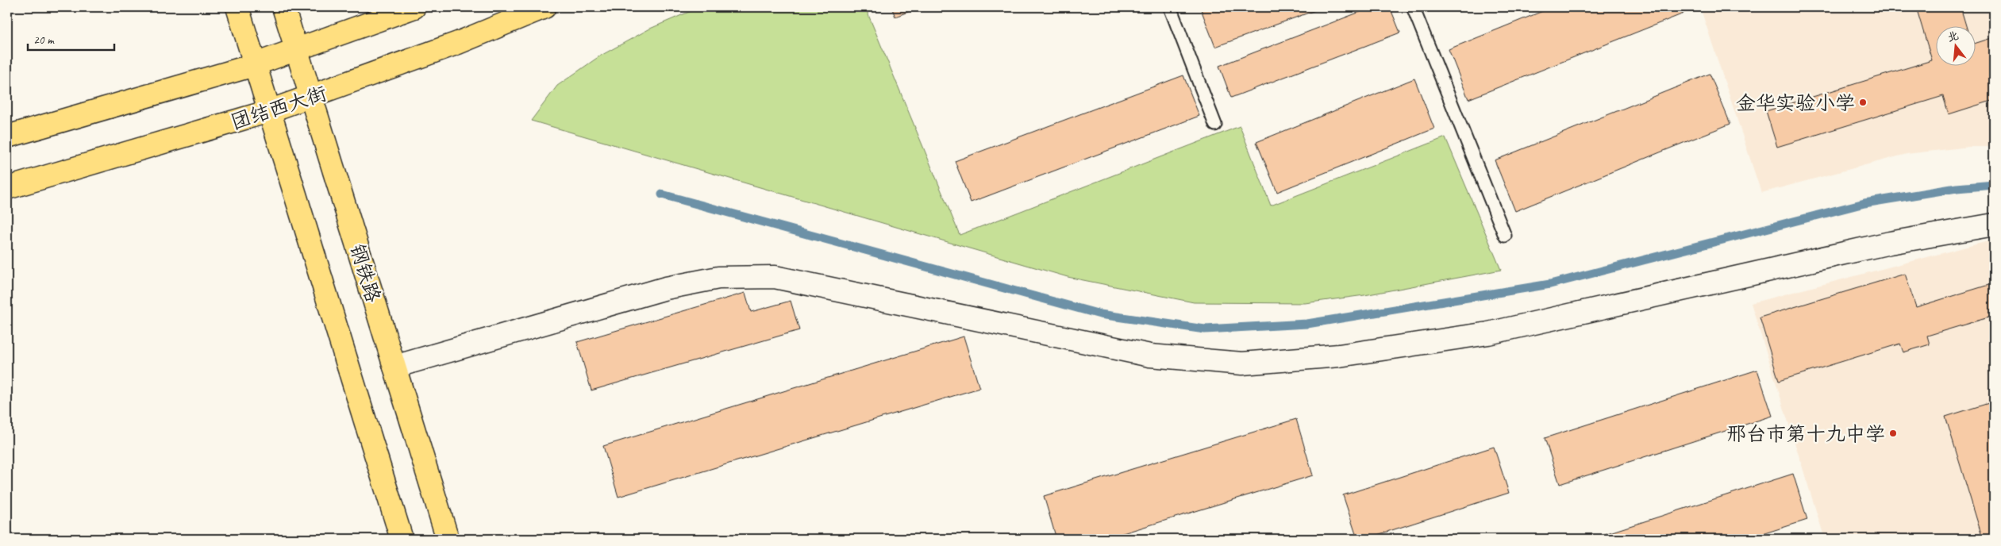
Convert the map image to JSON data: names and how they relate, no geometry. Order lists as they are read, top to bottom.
{
  "streets": {
    "main road": ["团结西大街", "钢铁路"]
  },
  "crossings": [
    ["团结西大街", "钢铁路"]
  ],
  "places": ["金华实验小学", "邢台市第十九中学"],
  "scale_bar": "20 m",
  "north": "top"
}
